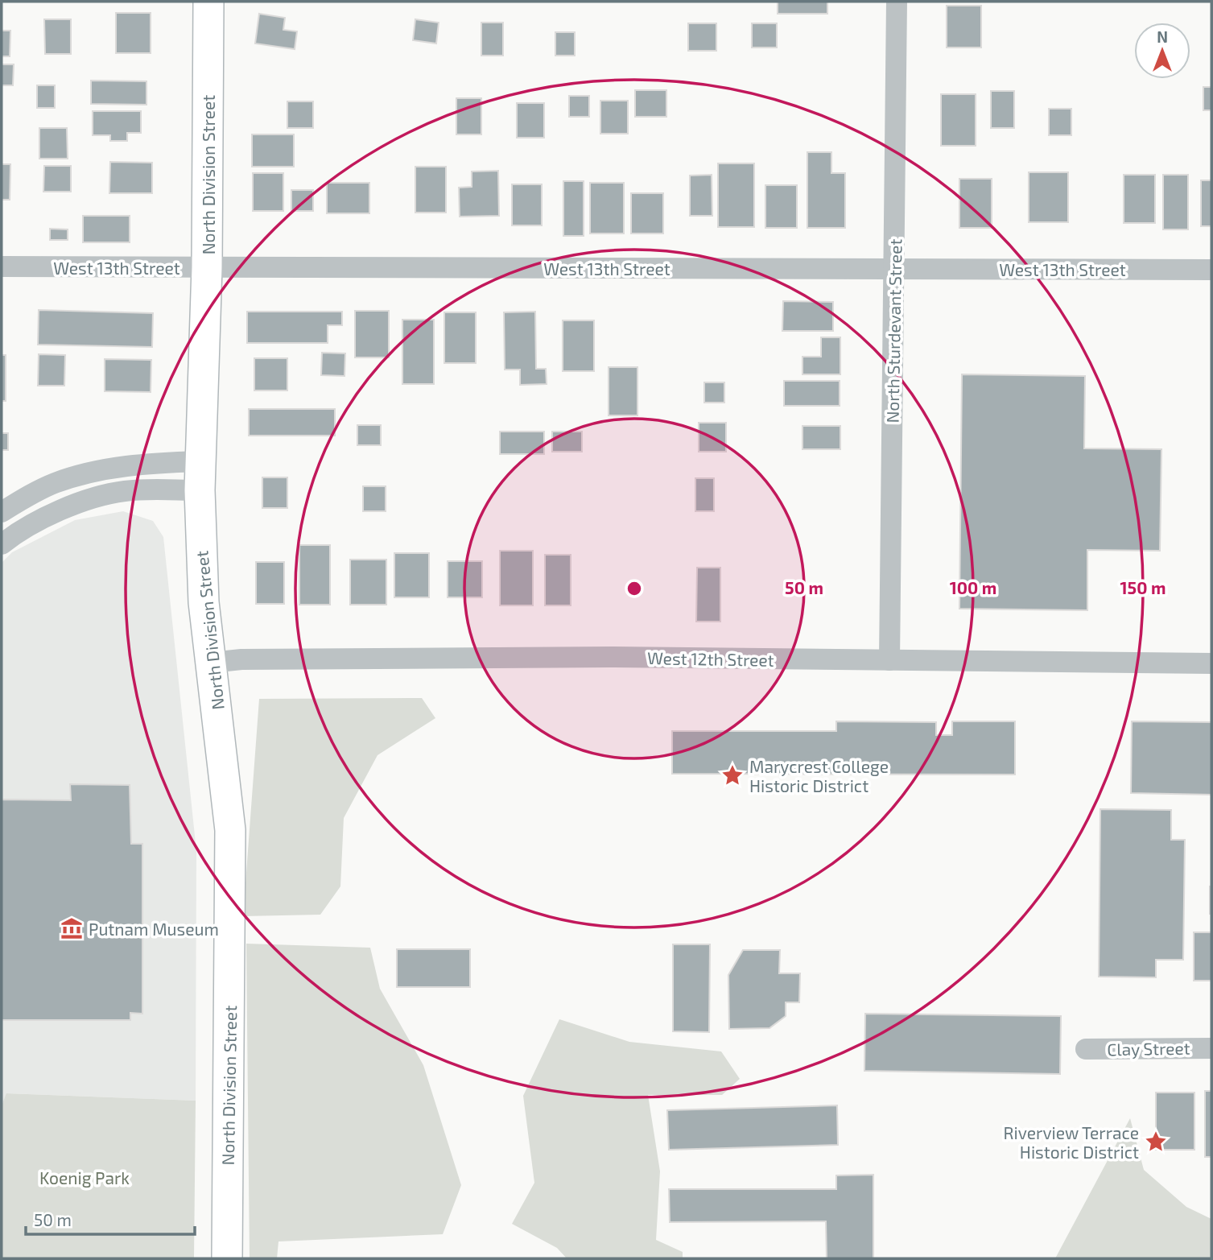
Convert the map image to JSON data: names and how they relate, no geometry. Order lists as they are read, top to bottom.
{
  "streets": {
    "main road": ["North Division Street"],
    "street": [
      "West 13th Street",
      "North Sturdevant Street",
      "West 12th Street",
      "Clay Street"
    ]
  },
  "crossings": [
    ["North Division Street", "West 13th Street"],
    ["North Division Street", "West 12th Street"],
    ["West 13th Street", "North Sturdevant Street"],
    ["North Sturdevant Street", "West 12th Street"]
  ],
  "parks": ["Koenig Park"],
  "places": {
    "place": ["Marycrest College Historic District", "Riverview Terrace Historic District"],
    "museum": ["Putnam Museum"]
  },
  "scale_bar": "50 m",
  "north": "top",
  "rings": ["50 m", "100 m", "150 m"]
}
